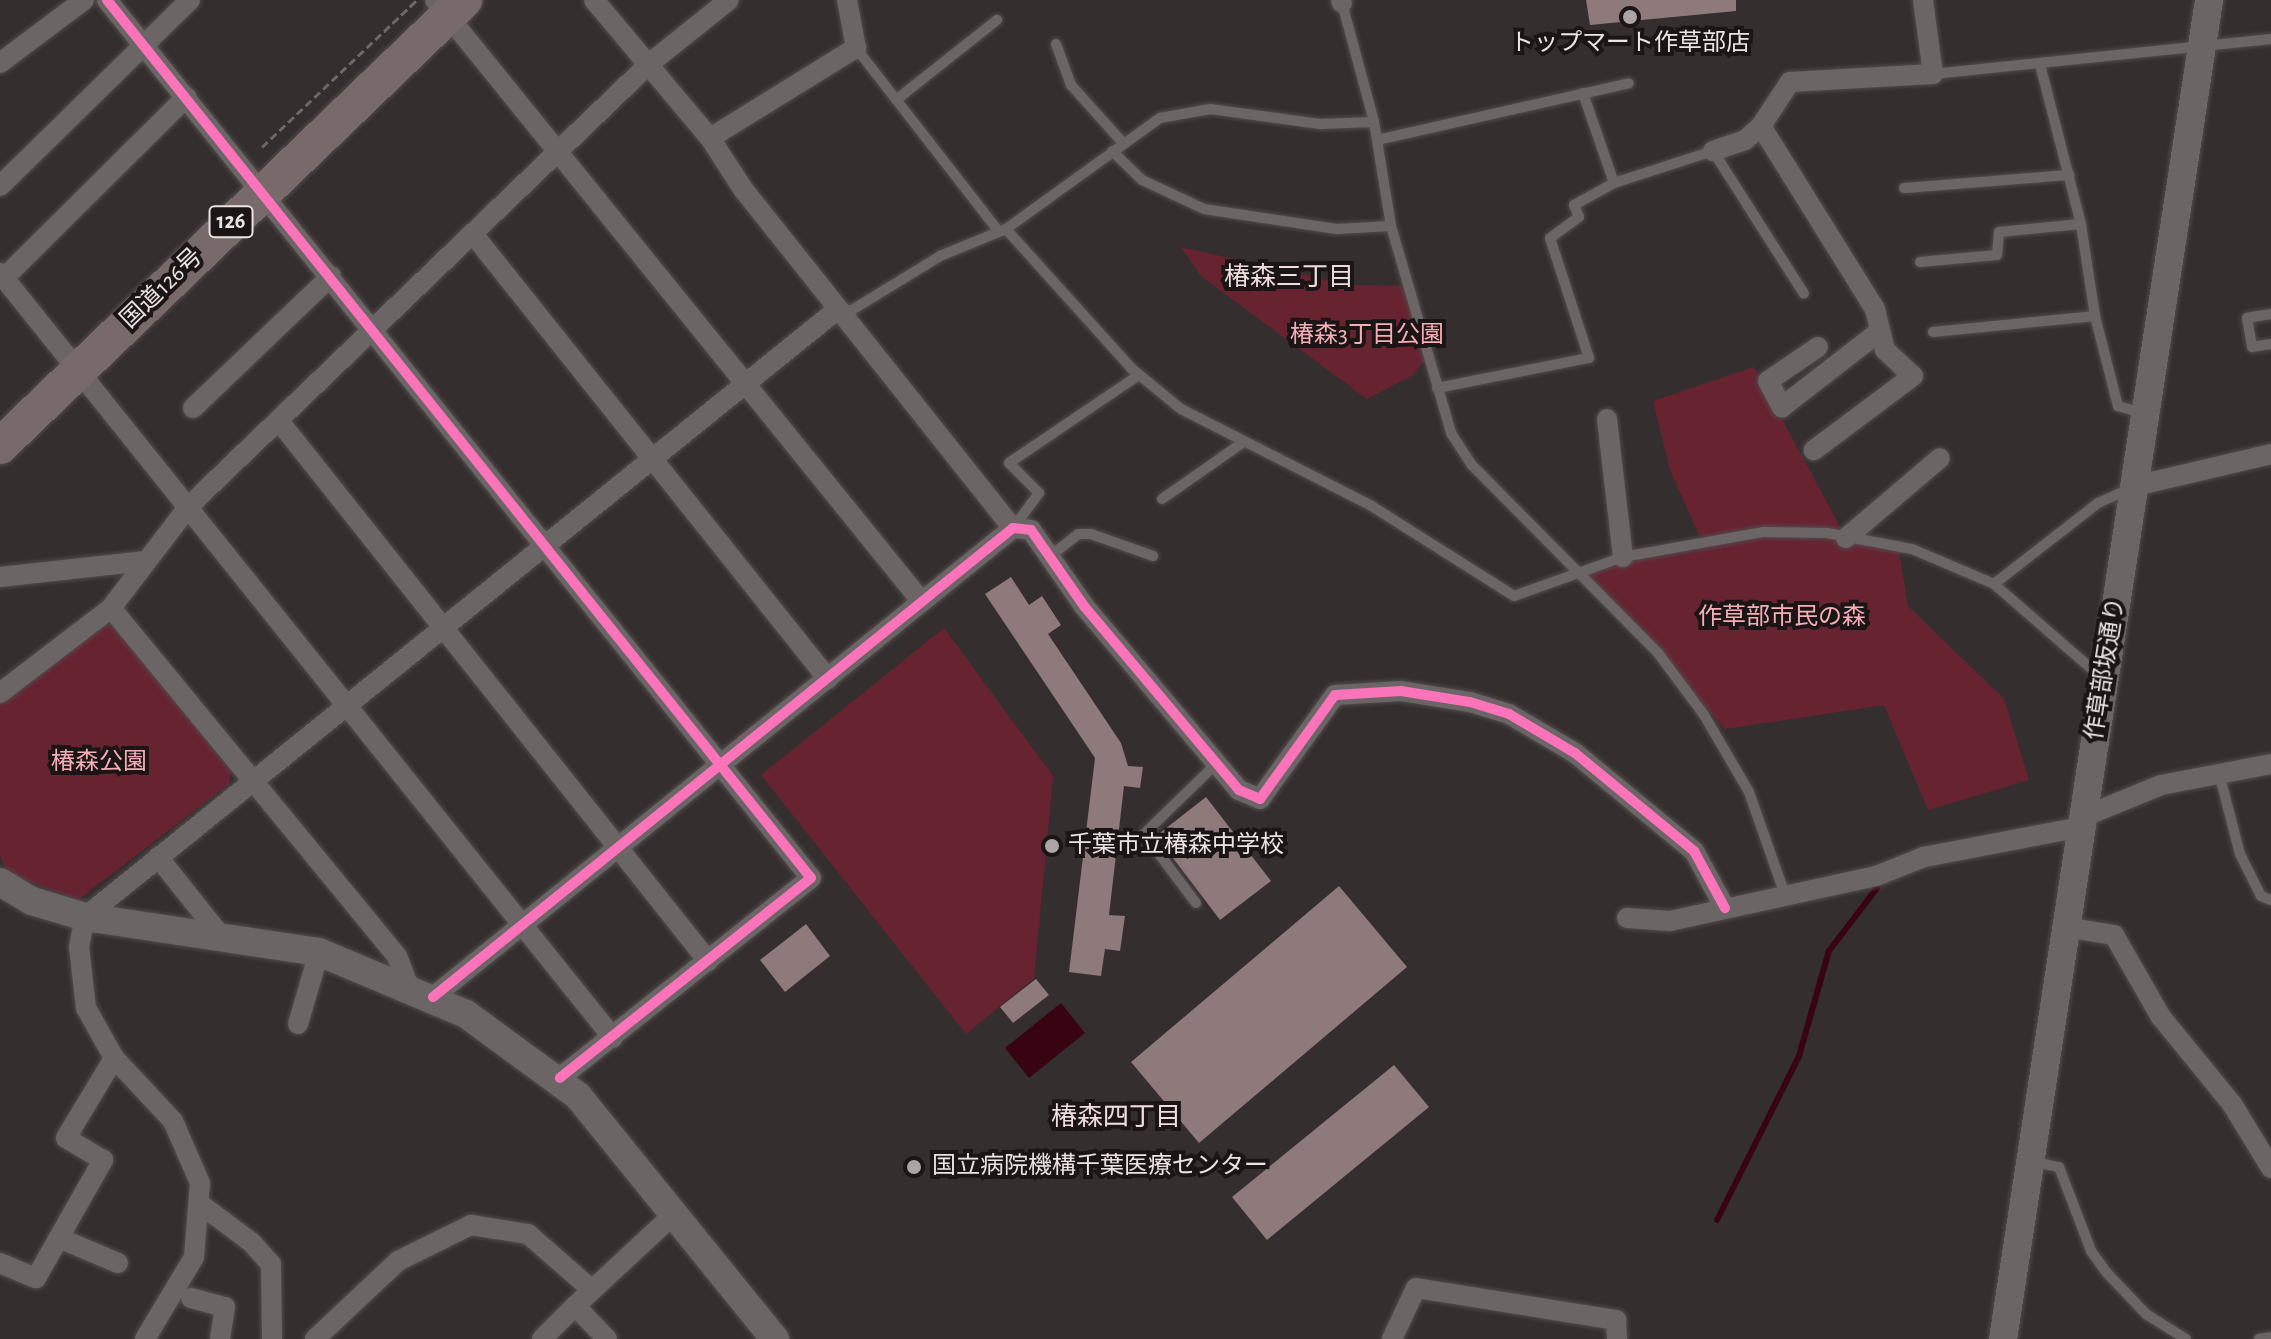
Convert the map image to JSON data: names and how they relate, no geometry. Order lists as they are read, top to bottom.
{
  "streets": {
    "highway": ["126", "国道126号"],
    "street": ["作草部坂通り"]
  },
  "districts": ["椿森三丁目", "椿森四丁目"],
  "parks": ["椿森3丁目公園", "作草部市民の森", "椿森公園"],
  "places": ["トップマート作草部店", "千葉市立椿森中学校", "国立病院機構千葉医療センター"]
}
